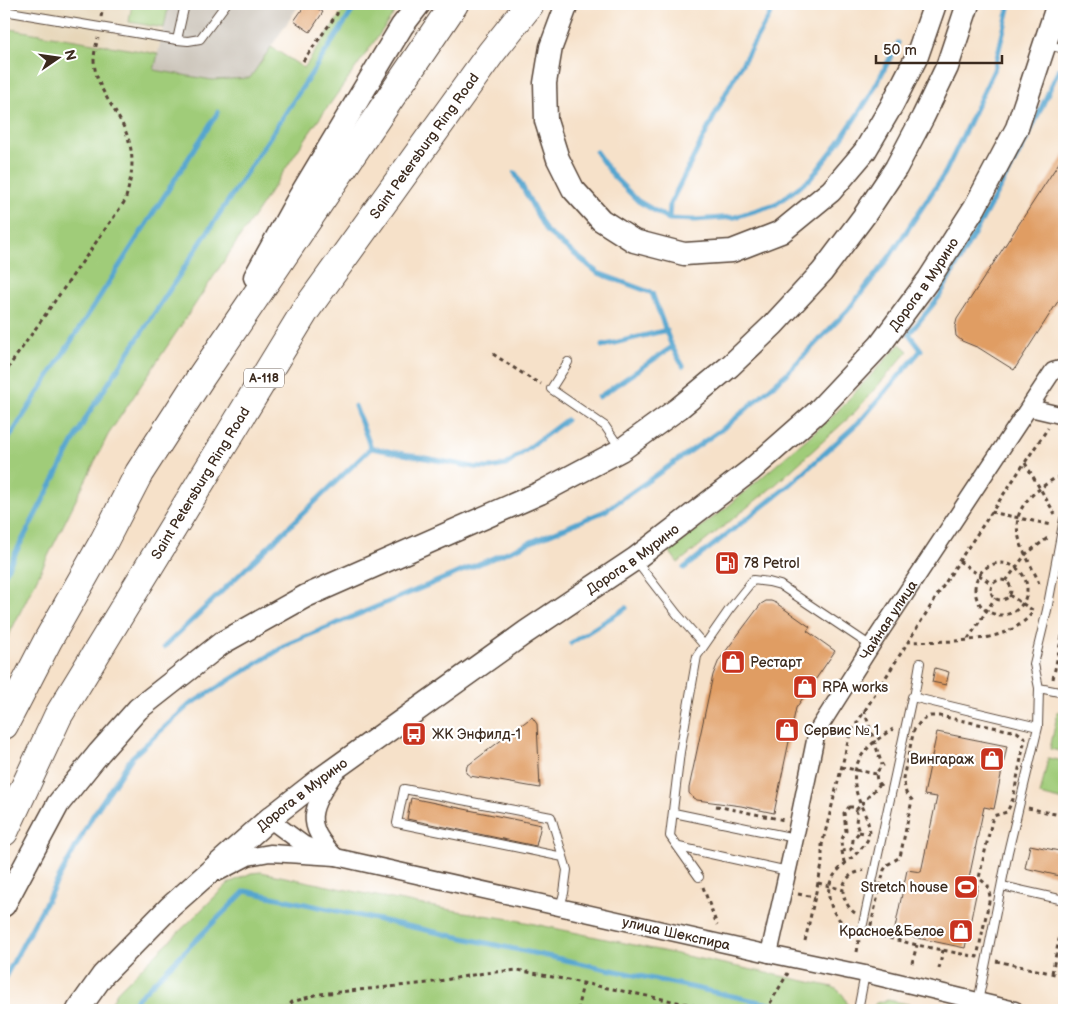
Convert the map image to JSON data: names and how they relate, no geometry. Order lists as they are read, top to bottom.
{
  "streets": {
    "highway": ["Saint Petersburg Ring Road", "А-118"],
    "main road": ["Дорога в Мурино"],
    "street": ["Чайная улица", "улица Шекспира"]
  },
  "crossings": [
    ["Чайная улица", "улица Шекспира"]
  ],
  "places": {
    "fuel station": ["78 Petrol"],
    "shop": [
      "Рестарт",
      "RPA works",
      "Сервис № 1",
      "Вингараж",
      "Красное&Белое"
    ],
    "bus stop": ["ЖК Энфилд-1"],
    "sports": ["Stretch house"]
  },
  "scale_bar": "50 m",
  "north": "right"
}
